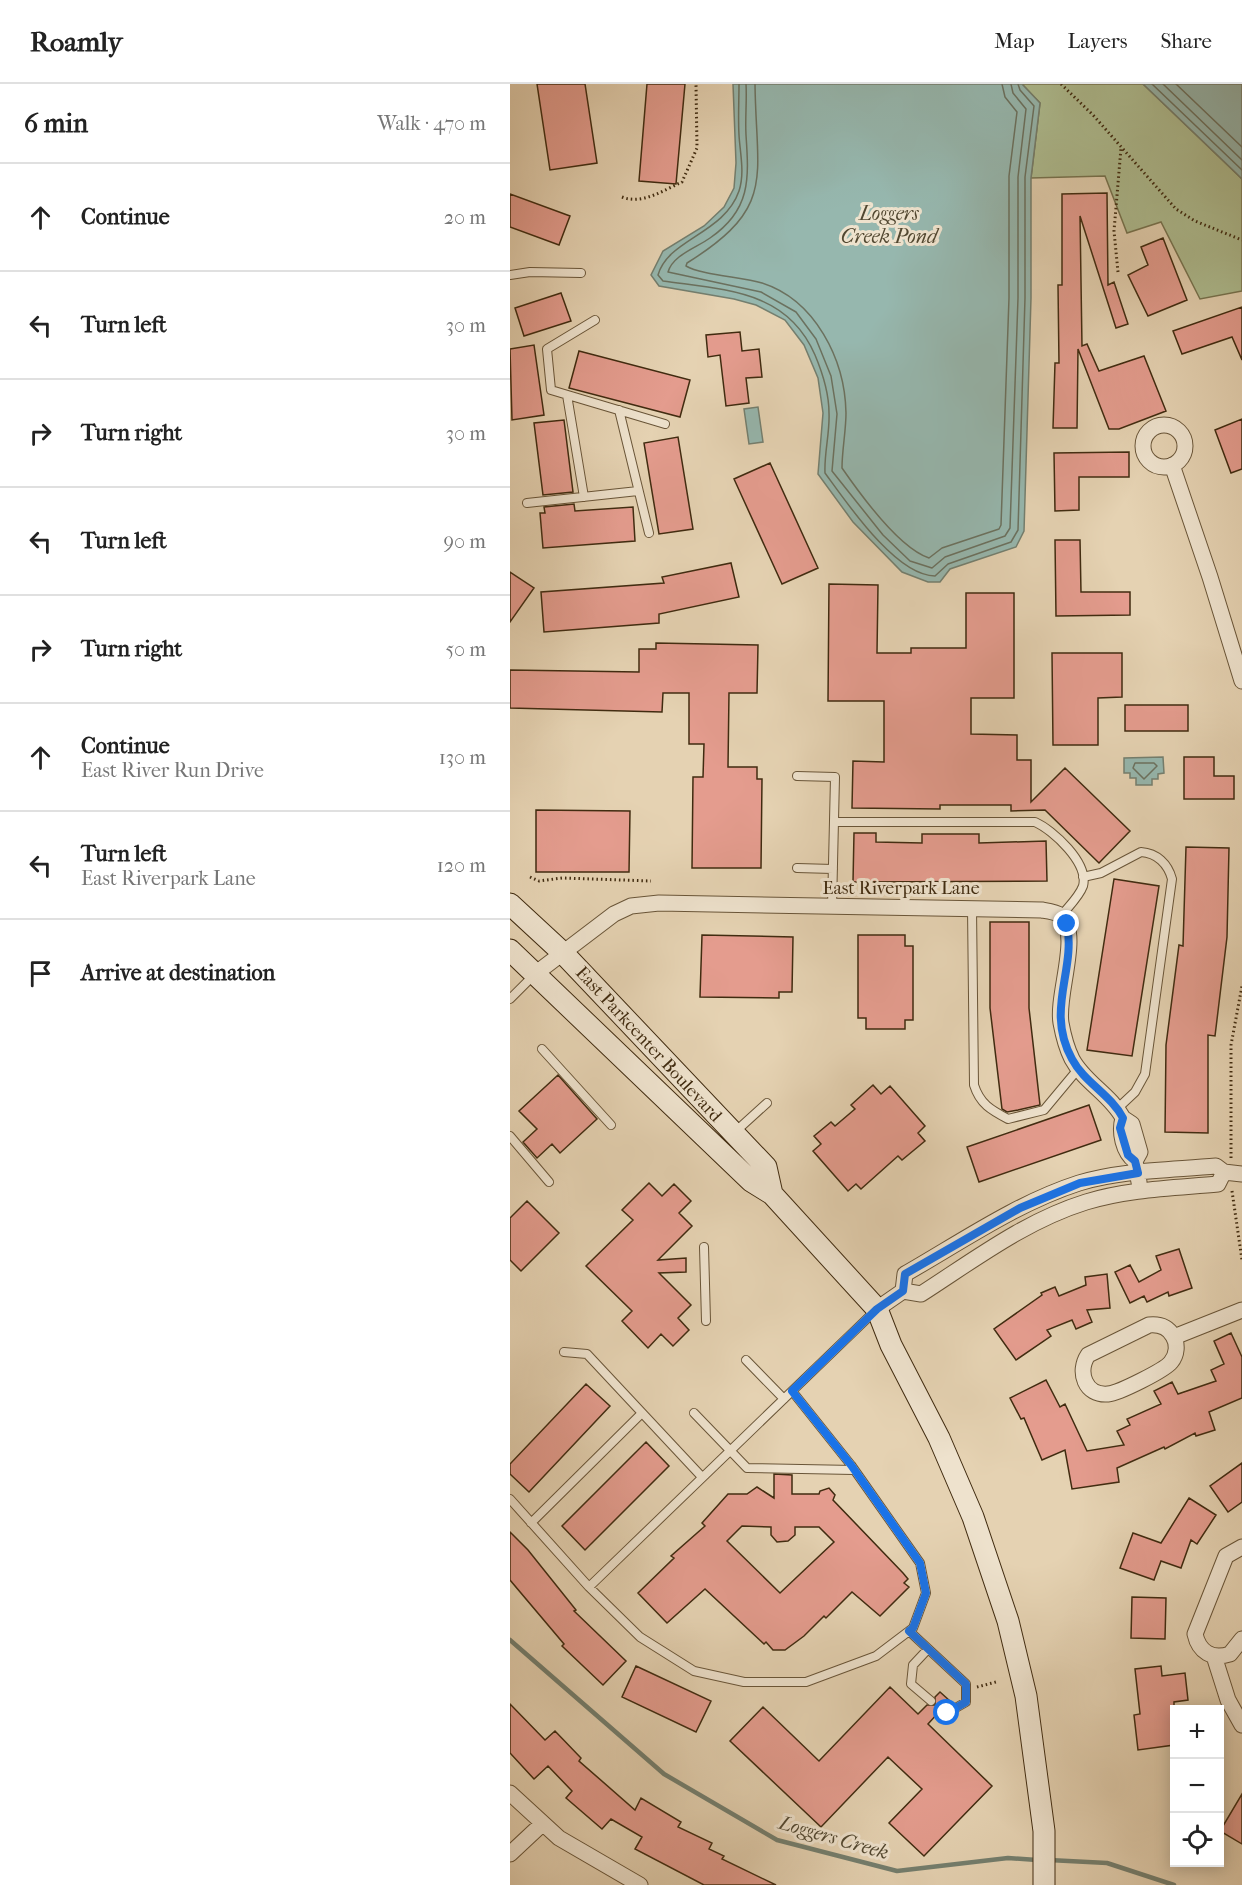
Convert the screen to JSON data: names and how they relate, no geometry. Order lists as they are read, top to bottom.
{
  "streets": {
    "main road": ["East Parkcenter Boulevard"],
    "street": ["East Riverpark Lane"]
  },
  "crossings": [
    ["East Riverpark Lane", "East Parkcenter Boulevard"]
  ],
  "water": ["Loggers Creek Pond", "Loggers Creek"],
  "page": {
    "header": "Roamly",
    "nav": ["Map", "Layers", "Share"],
    "heading": ["6 min", "Walk · 470 m"],
    "list": [
      ["Continue", "20 m"],
      ["Turn left", "30 m"],
      ["Turn right", "30 m"],
      ["Turn left", "90 m"],
      ["Turn right", "50 m"],
      ["Continue", "East River Run Drive", "130 m"],
      ["Turn left", "East Riverpark Lane", "120 m"],
      "Arrive at destination"
    ],
    "map_buttons": ["+", "−"]
  }
}
